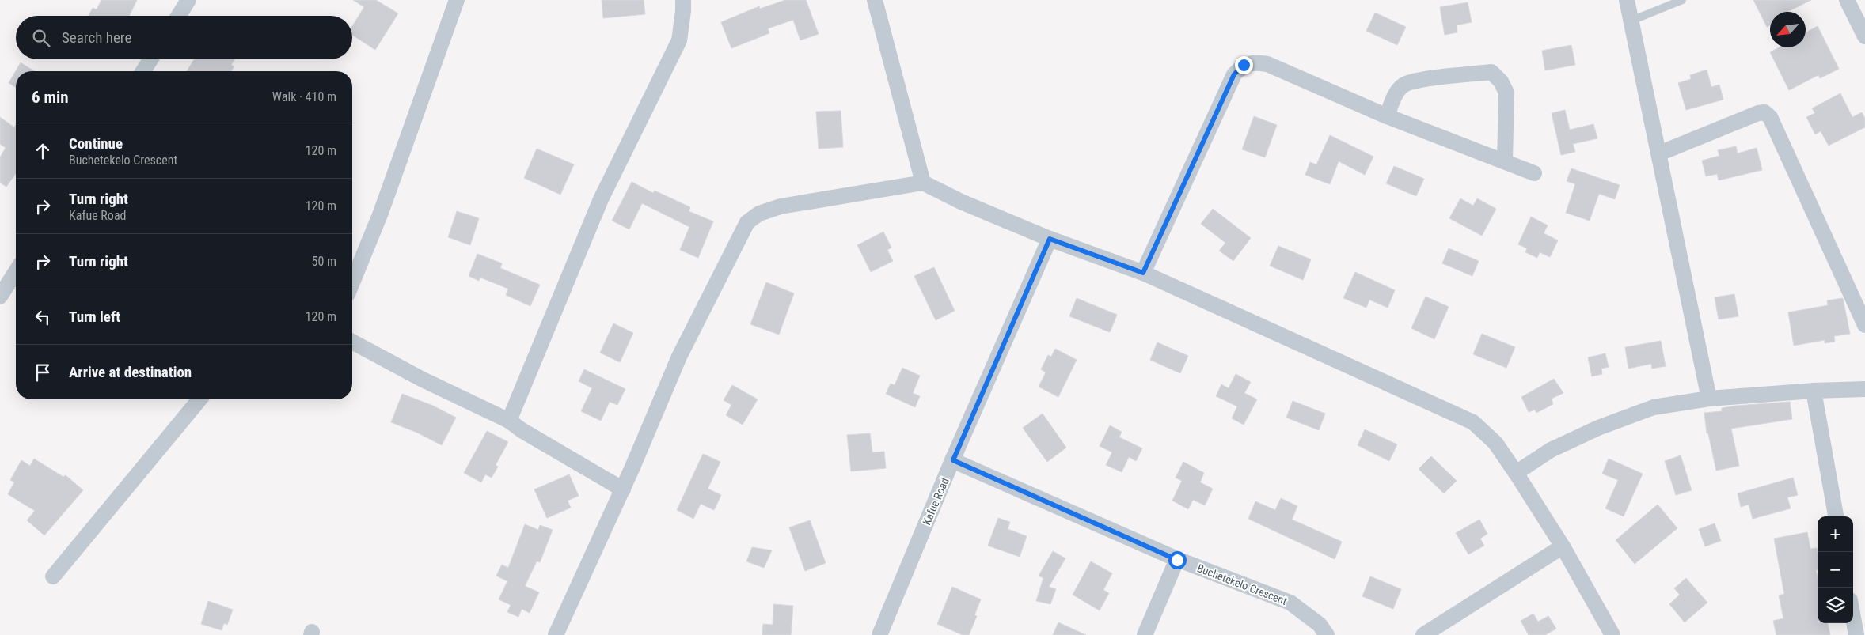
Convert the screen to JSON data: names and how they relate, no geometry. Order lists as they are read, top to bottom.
{
  "streets": {
    "street": ["Kafue Road", "Buchetekelo Crescent"]
  },
  "crossings": [
    ["Kafue Road", "Buchetekelo Crescent"]
  ],
  "north": "bottom left",
  "page": {
    "search": "Search here",
    "heading": ["6 min", "Walk · 410 m"],
    "list": [
      ["Continue", "Buchetekelo Crescent", "120 m"],
      ["Turn right", "Kafue Road", "120 m"],
      ["Turn right", "50 m"],
      ["Turn left", "120 m"],
      "Arrive at destination"
    ],
    "map_buttons": ["+", "−"]
  }
}
